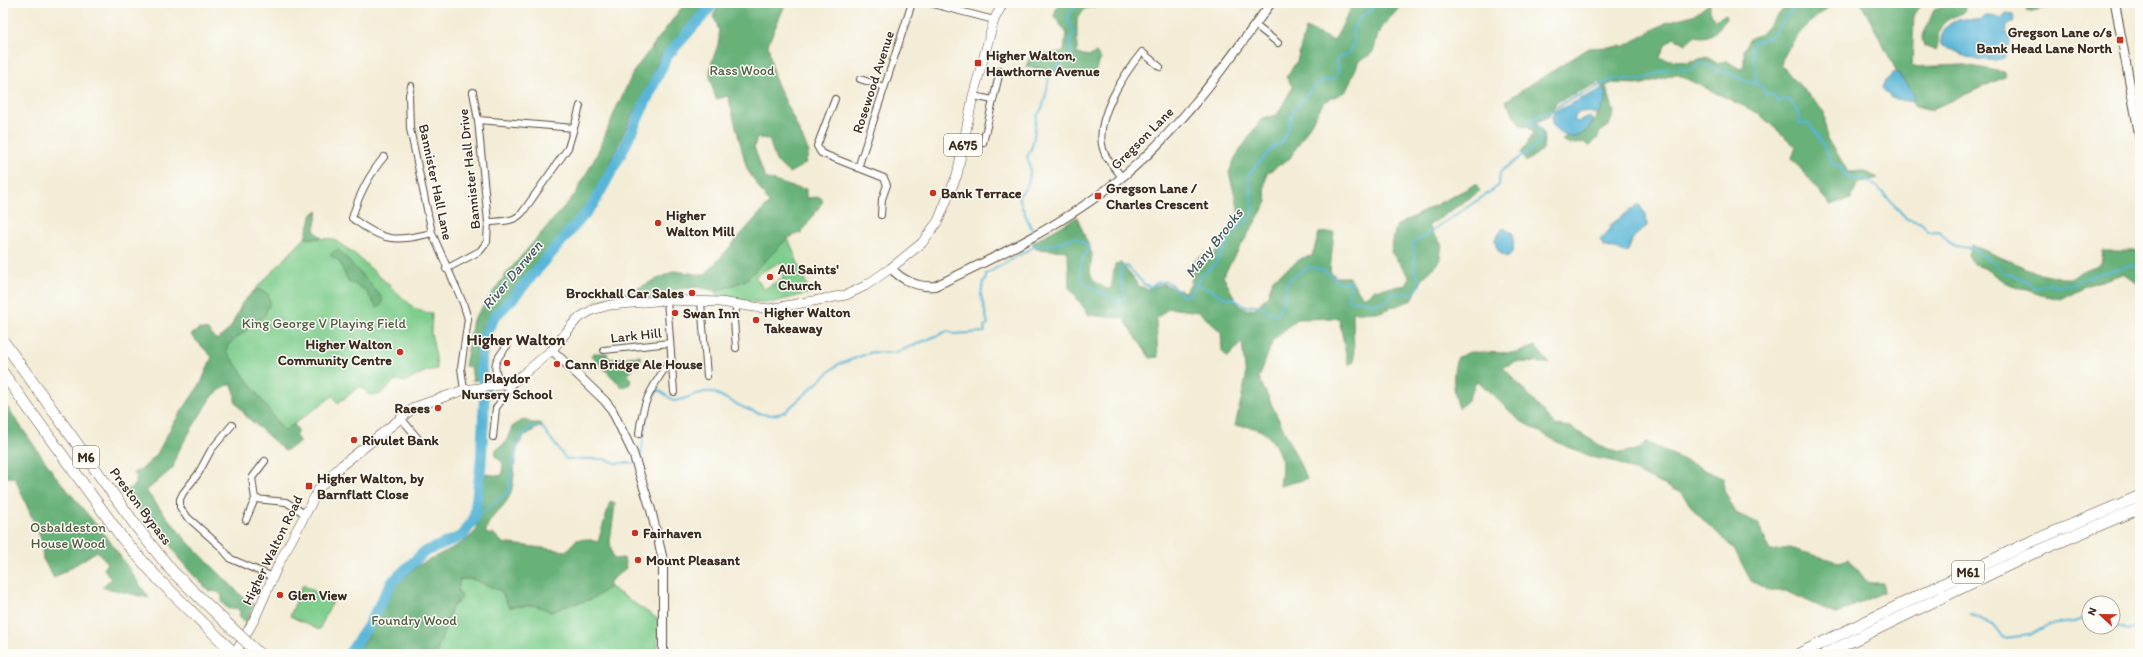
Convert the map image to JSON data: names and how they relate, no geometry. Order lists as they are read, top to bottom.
{
  "streets": {
    "highway": ["M6", "Preston Bypass", "M61"],
    "main road": ["A675", "Higher Walton Road"],
    "street": [
      "Rosewood Avenue",
      "Gregson Lane",
      "Bannister Hall Drive",
      "Bannister Hall Lane",
      "Lark Hill"
    ]
  },
  "crossings": [
    ["Gregson Lane", "A675"],
    ["A675", "Bannister Hall Lane"],
    ["A675", "Higher Walton Road"],
    ["Bannister Hall Drive", "Bannister Hall Lane"],
    ["Bannister Hall Lane", "Higher Walton Road"],
    ["M6", "Higher Walton Road"]
  ],
  "districts": ["Higher Walton"],
  "water": ["Many Brooks", "River Darwen"],
  "parks": [
    "Rass Wood",
    "King George V Playing Field",
    "Osbaldeston House Wood",
    "Foundry Wood"
  ],
  "places": {
    "transit": [
      "Gregson Lane o/s Bank Head Lane North",
      "Higher Walton, Hawthorne Avenue",
      "Gregson Lane / Charles Crescent",
      "Higher Walton, by Barnflatt Close"
    ],
    "other": [
      "Bank Terrace",
      "Higher Walton Mill",
      "All Saints' Church",
      "Brockhall Car Sales",
      "Swan Inn",
      "Higher Walton Takeaway",
      "Higher Walton Community Centre",
      "Playdor Nursery School",
      "Cann Bridge Ale House",
      "Raees",
      "Rivulet Bank",
      "Fairhaven",
      "Mount Pleasant",
      "Glen View"
    ]
  },
  "north": "left"
}
